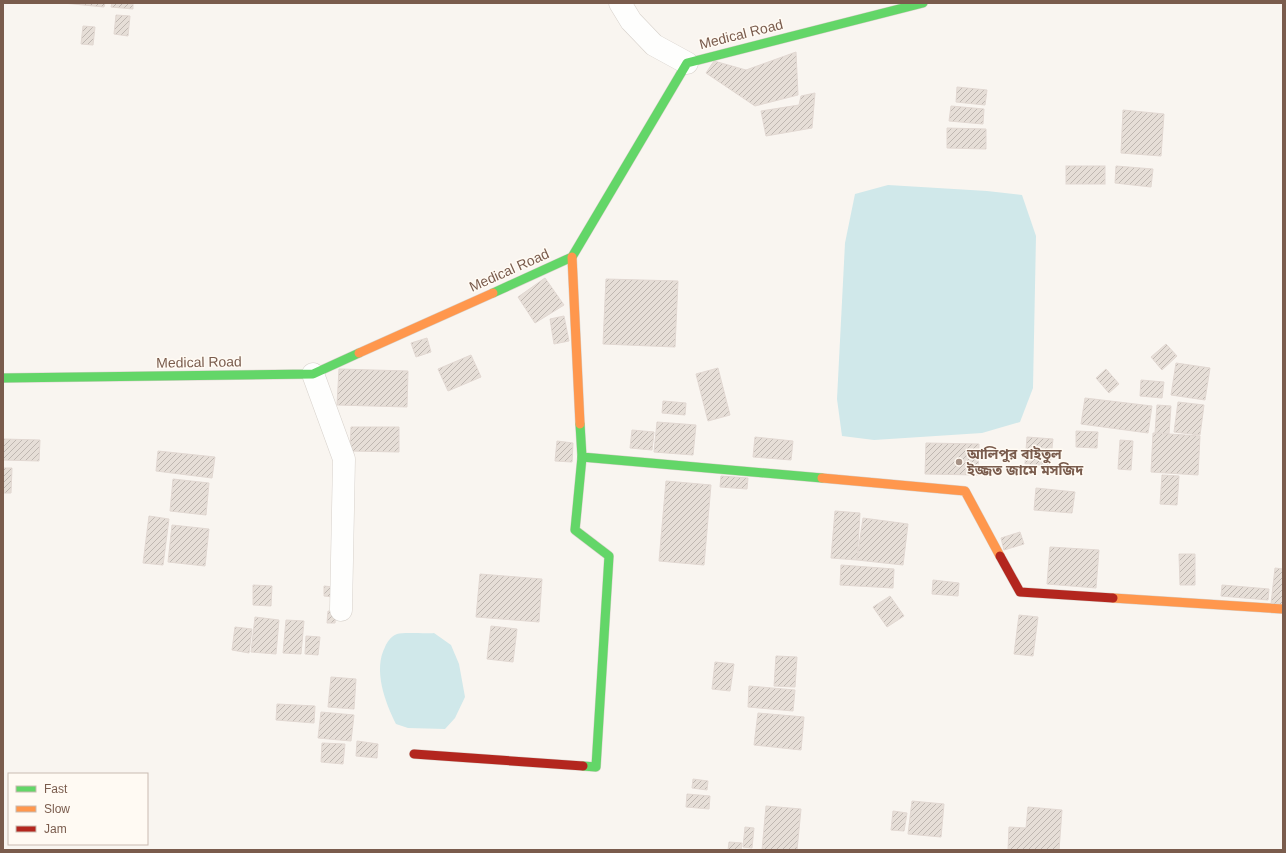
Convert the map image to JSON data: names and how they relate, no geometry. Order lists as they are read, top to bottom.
{
  "streets": {
    "street": ["Medical Road"]
  },
  "places": ["আলিপুর বাইতুল ইজ্জত জামে মসজিদ"],
  "legend": ["Fast", "Slow", "Jam"]
}
